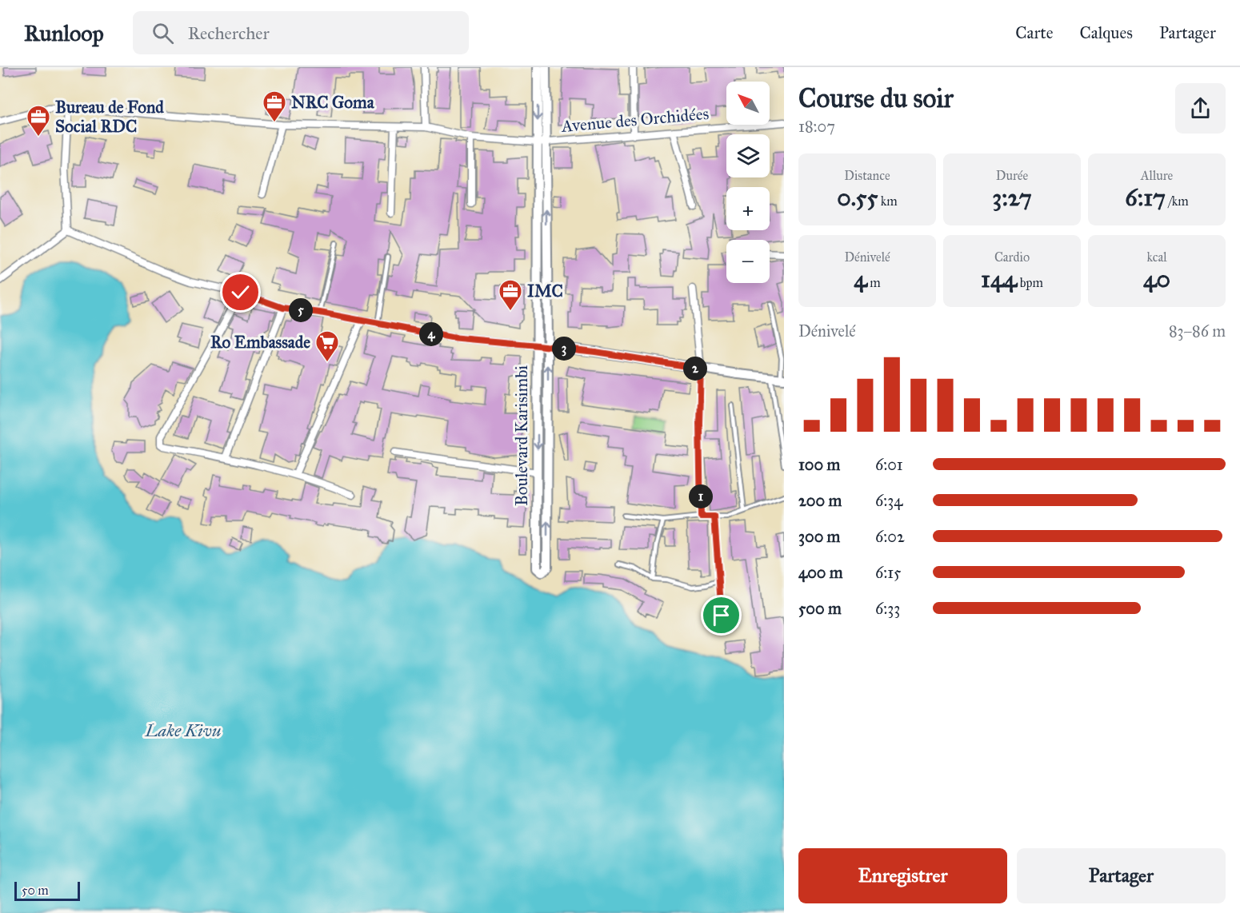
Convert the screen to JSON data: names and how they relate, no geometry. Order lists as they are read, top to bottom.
{
  "streets": {
    "street": ["Avenue des Orchidées", "Boulevard Karisimbi"]
  },
  "crossings": [
    ["Avenue des Orchidées", "Boulevard Karisimbi"]
  ],
  "water": ["Lake Kivu"],
  "places": {
    "office": ["NRC Goma", "Bureau de Fond Social RDC", "IMC"],
    "supermarket": ["Ro Embassade"]
  },
  "scale_bar": "50 m",
  "north": "top left",
  "page": {
    "header": "Runloop",
    "search": "Rechercher",
    "nav": ["Carte", "Calques", "Partager"],
    "heading": ["Course du soir", "18:07"],
    "map_buttons": ["+", "−"],
    "stats": [
      ["Distance", "0.55 km"],
      ["Durée", "3:27"],
      ["Allure", "6:17 /km"],
      ["Dénivelé", "4 m"],
      ["Cardio", "144 bpm"],
      ["kcal", "40"]
    ],
    "pins": [
      "5",
      "4",
      "3",
      "2",
      "1"
    ],
    "chart": ["Dénivelé", "83–86 m"],
    "list": [
      {
        "name": "100 m",
        "note": "6:01"
      },
      {
        "name": "200 m",
        "note": "6:34"
      },
      {
        "name": "300 m",
        "note": "6:02"
      },
      {
        "name": "400 m",
        "note": "6:15"
      },
      {
        "name": "500 m",
        "note": "6:33"
      }
    ],
    "buttons": ["Enregistrer", "Partager"],
    "scale": "50 m"
  }
}
